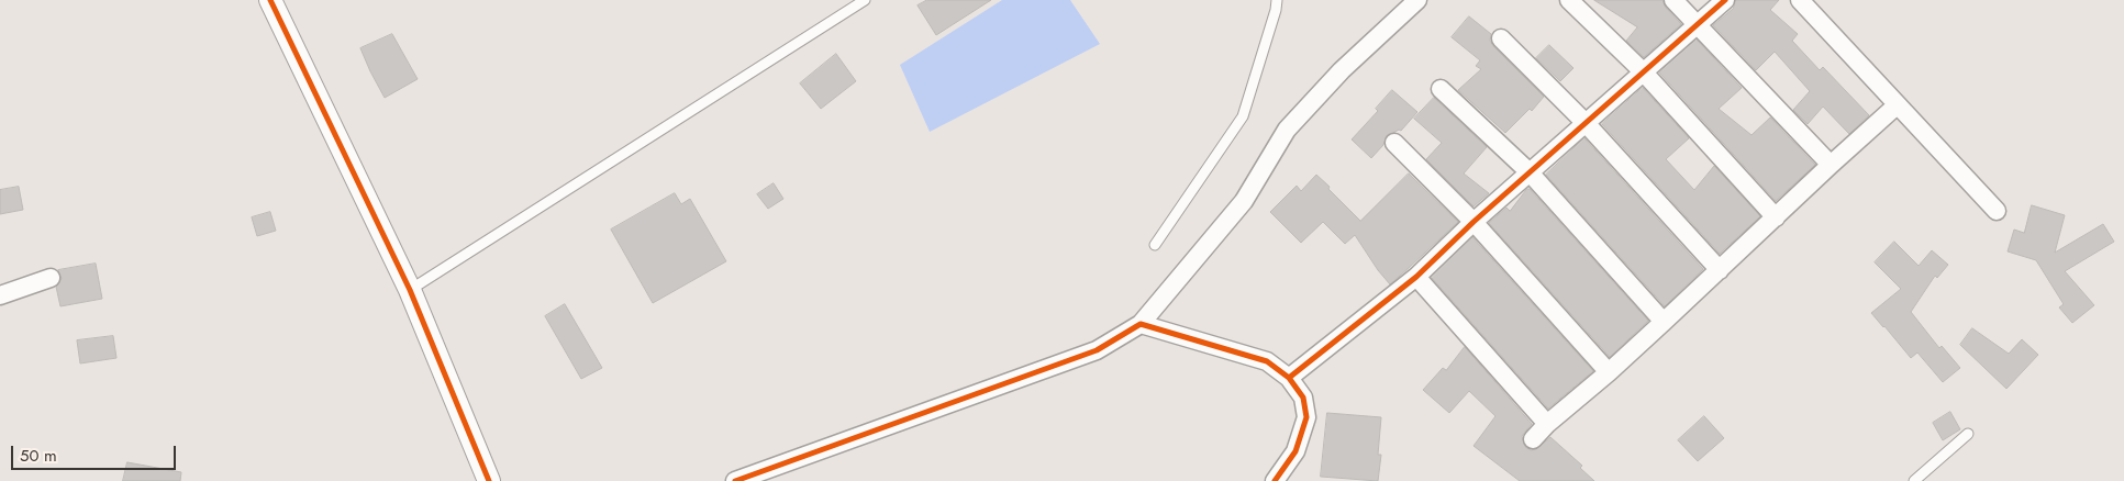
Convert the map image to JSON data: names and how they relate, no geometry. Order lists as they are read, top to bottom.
{
  "scale_bar": "50 m"
}
